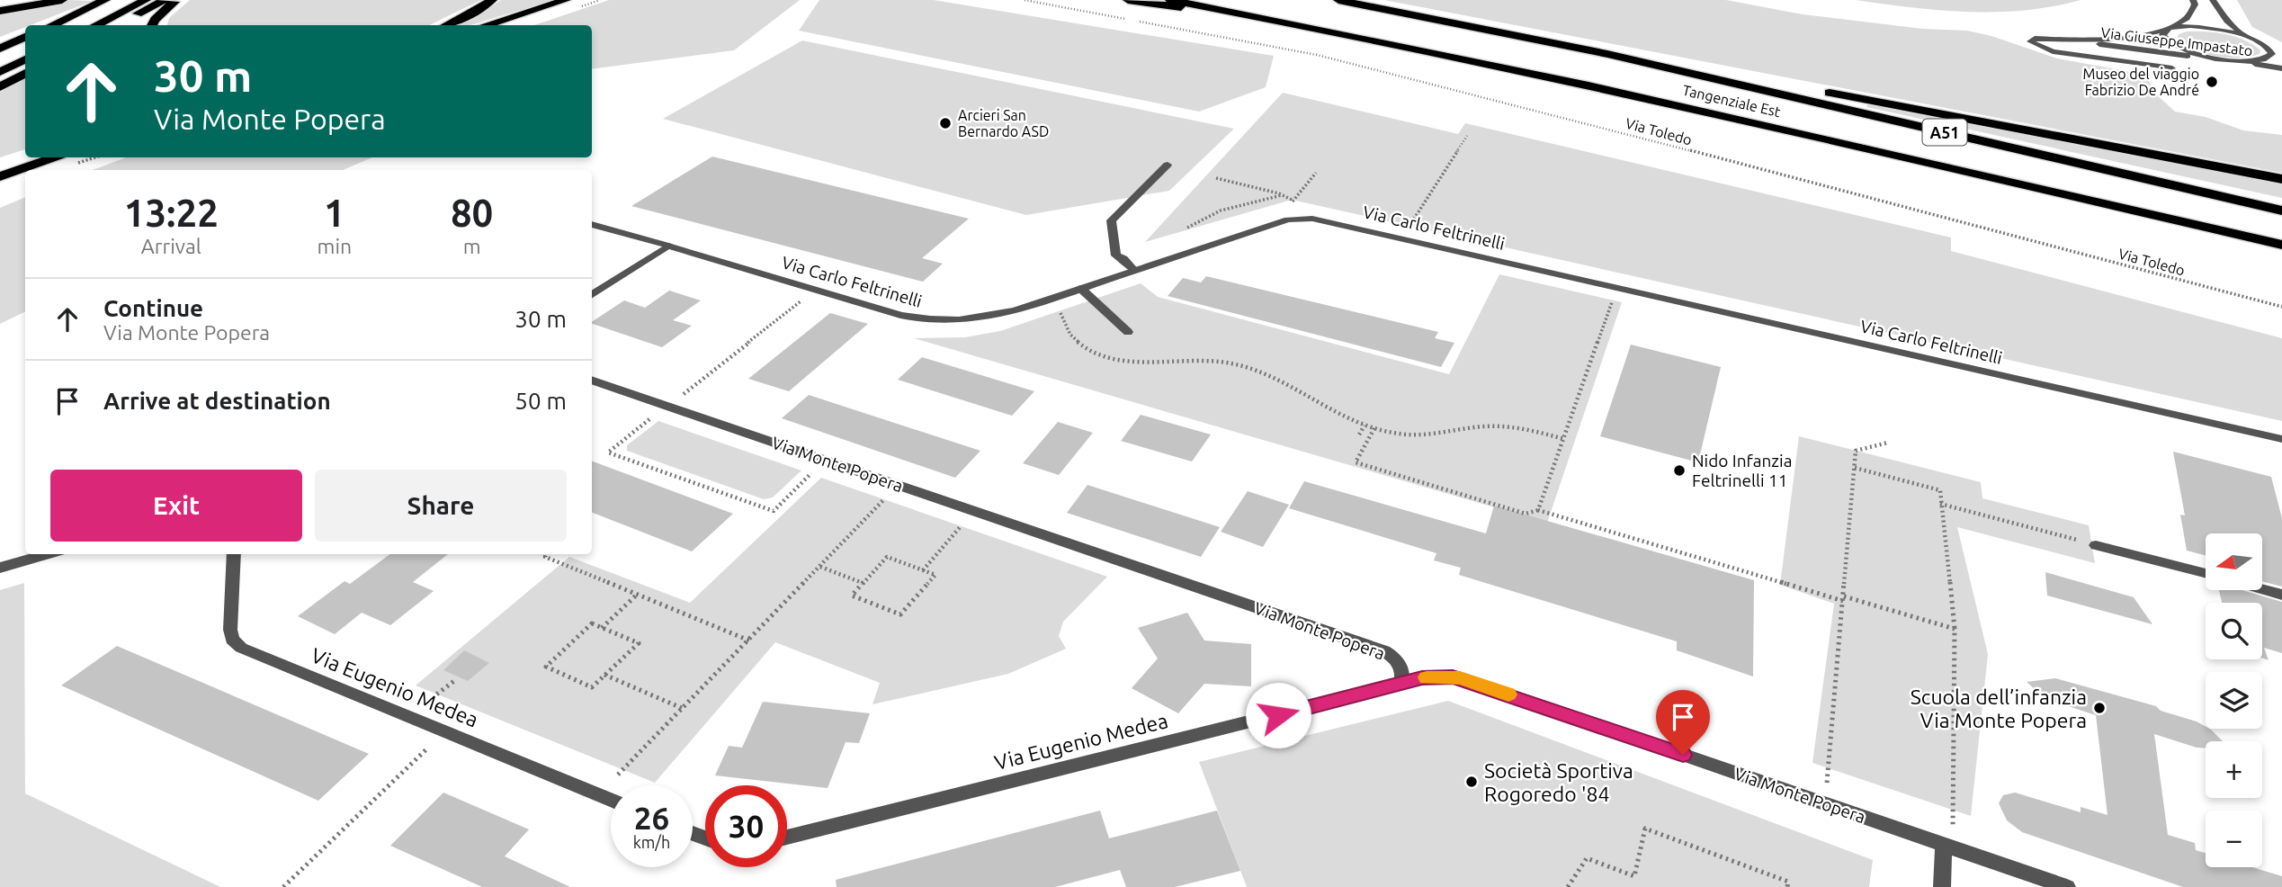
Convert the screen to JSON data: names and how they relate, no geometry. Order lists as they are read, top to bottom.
{
  "streets": {
    "highway": ["Tangenziale Est", "A51"],
    "street": [
      "Via Giuseppe Impastato",
      "Via Carlo Feltrinelli",
      "Via Monte Popera",
      "Via Eugenio Medea"
    ],
    "path": ["Via Toledo"]
  },
  "crossings": [
    ["Via Monte Popera", "Via Eugenio Medea"]
  ],
  "places": [
    "Museo del viaggio Fabrizio De André",
    "Arcieri San Bernardo ASD",
    "Nido Infanzia Feltrinelli 11",
    "Scuola dell’infanzia Via Monte Popera",
    "Società Sportiva Rogoredo '84"
  ],
  "north": "left",
  "page": {
    "turn": ["30 m", "Via Monte Popera"],
    "eta": [
      "13:22",
      "Arrival",
      "1",
      "min",
      "80",
      "m"
    ],
    "list": [
      {
        "name": "Continue",
        "note": "Via Monte Popera",
        "value": "30 m"
      },
      {
        "name": "Arrive at destination",
        "value": "50 m"
      }
    ],
    "buttons": ["Exit", "Share"],
    "map_buttons": ["+", "−"],
    "speed": "26 km/h",
    "limit": "30"
  }
}
